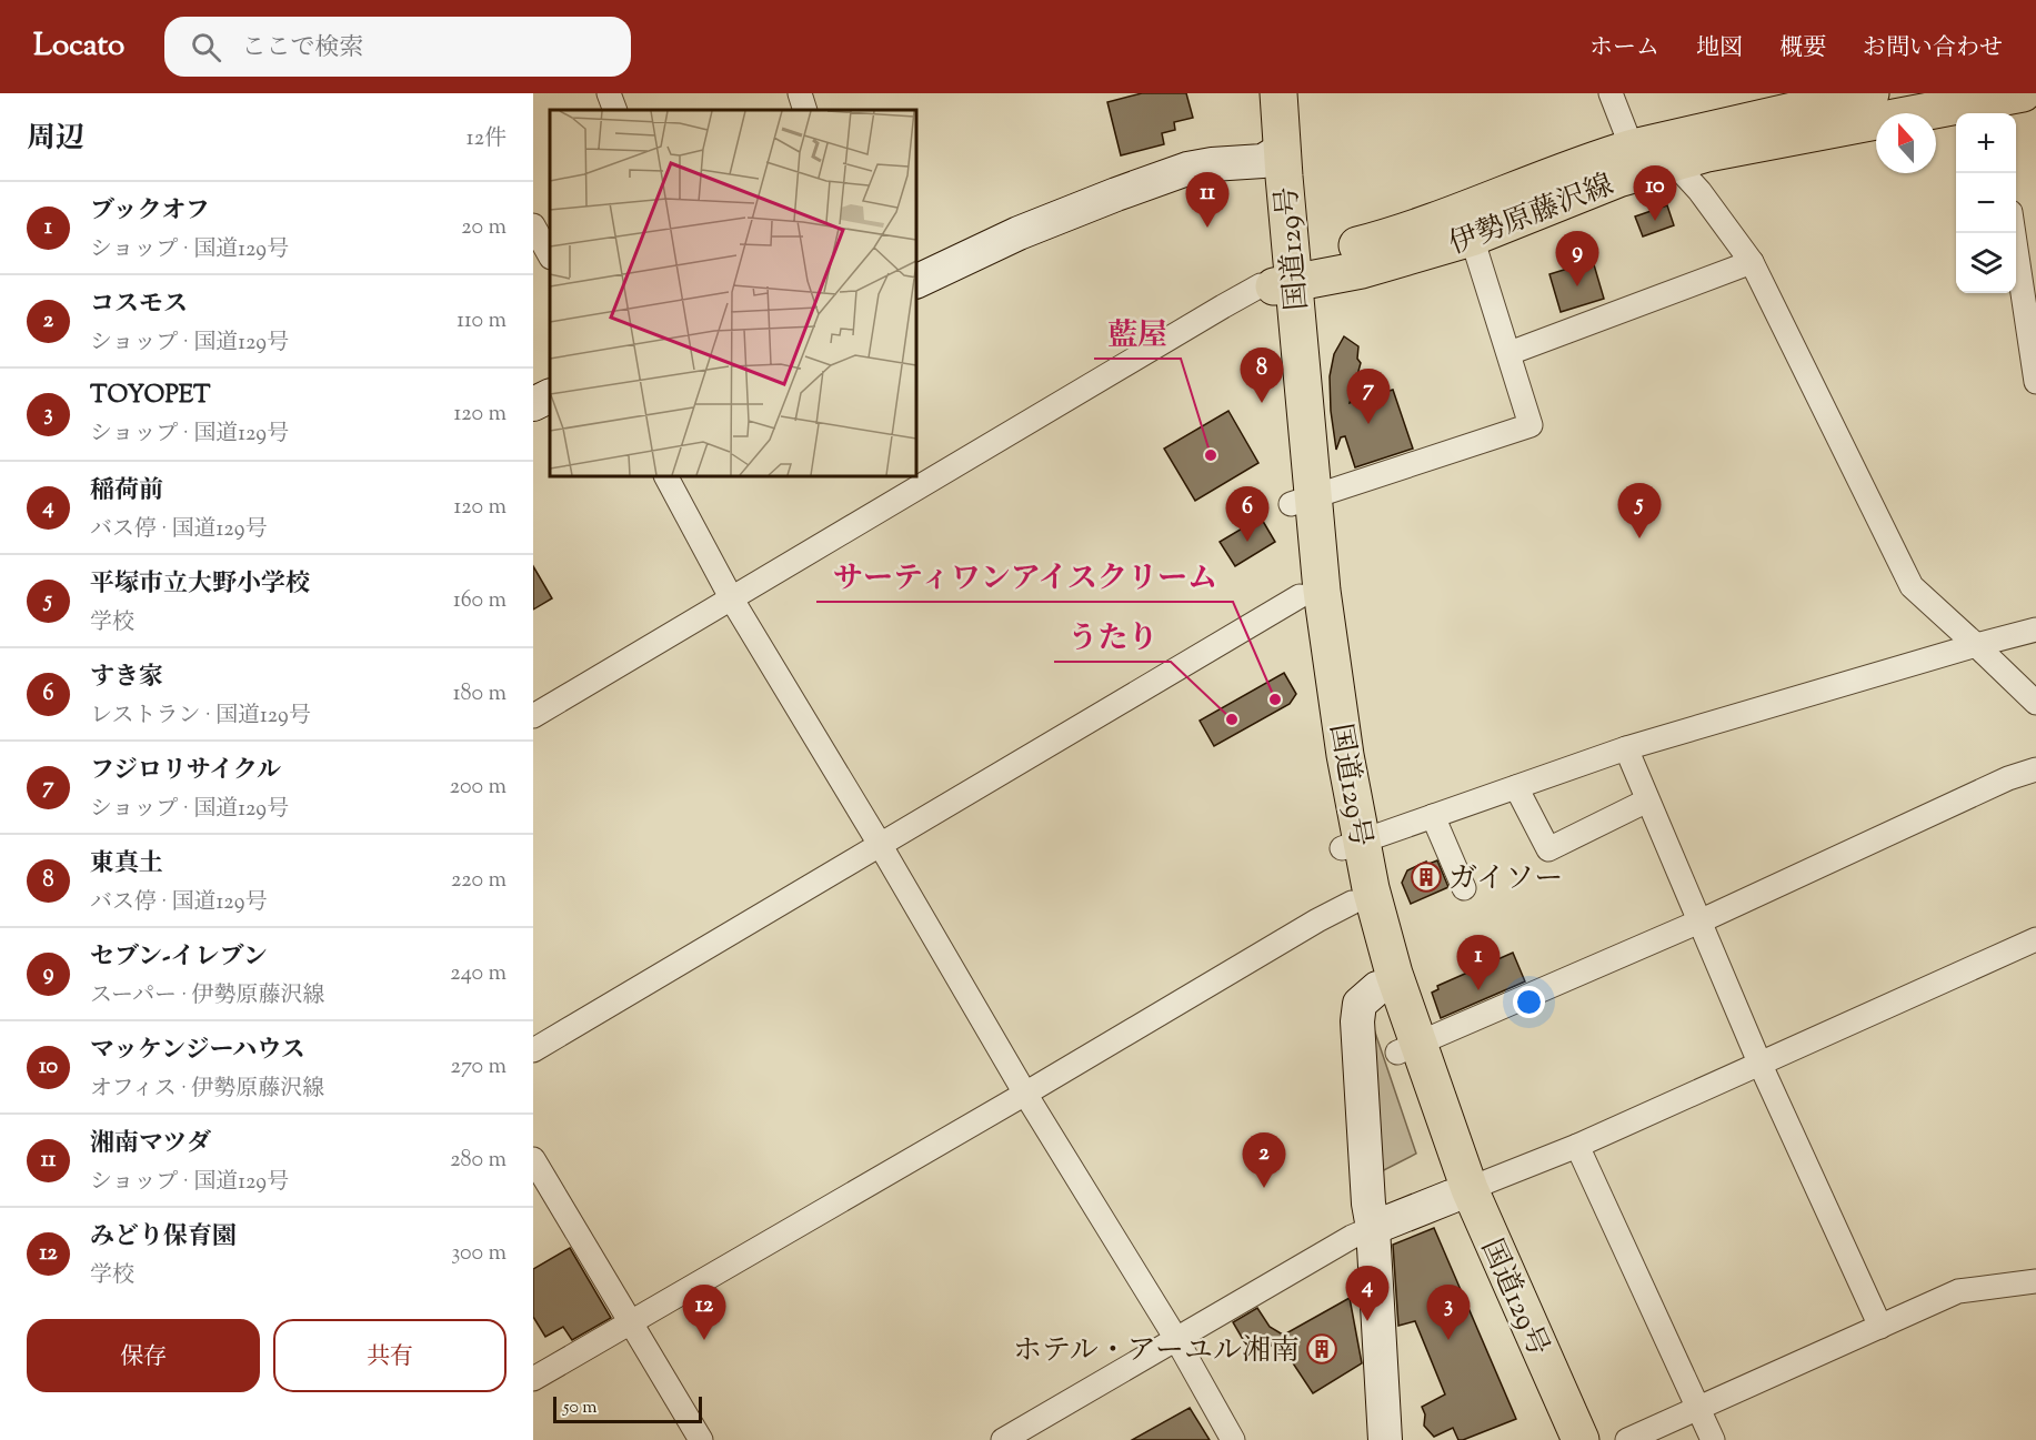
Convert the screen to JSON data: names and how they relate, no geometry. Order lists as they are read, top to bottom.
{
  "streets": {
    "main road": ["伊勢原藤沢線", "国道129号"]
  },
  "crossings": [
    ["伊勢原藤沢線", "国道129号"]
  ],
  "places": {
    "other": ["藍屋", "サーティワンアイスクリーム", "うたり"],
    "building": ["ガイソー", "ホテル・アーユル湘南"]
  },
  "scale_bar": "50 m",
  "north": "top",
  "page": {
    "header": "Locato",
    "search": "ここで検索",
    "nav": [
      "ホーム",
      "地図",
      "概要",
      "お問い合わせ"
    ],
    "heading": ["周辺", "12件"],
    "map_buttons": ["+", "−"],
    "pins": [
      "10",
      "11",
      "9",
      "8",
      "7",
      "5",
      "6",
      "1",
      "2",
      "4",
      "3",
      "12"
    ],
    "list": [
      {
        "mark": "1",
        "name": "ブックオフ",
        "note": "ショップ · 国道129号",
        "value": "20 m"
      },
      {
        "mark": "2",
        "name": "コスモス",
        "note": "ショップ · 国道129号",
        "value": "110 m"
      },
      {
        "mark": "3",
        "name": "TOYOPET",
        "note": "ショップ · 国道129号",
        "value": "120 m"
      },
      {
        "mark": "4",
        "name": "稲荷前",
        "note": "バス停 · 国道129号",
        "value": "120 m"
      },
      {
        "mark": "5",
        "name": "平塚市立大野小学校",
        "note": "学校",
        "value": "160 m"
      },
      {
        "mark": "6",
        "name": "すき家",
        "note": "レストラン · 国道129号",
        "value": "180 m"
      },
      {
        "mark": "7",
        "name": "フジロリサイクル",
        "note": "ショップ · 国道129号",
        "value": "200 m"
      },
      {
        "mark": "8",
        "name": "東真土",
        "note": "バス停 · 国道129号",
        "value": "220 m"
      },
      {
        "mark": "9",
        "name": "セブン-イレブン",
        "note": "スーパー · 伊勢原藤沢線",
        "value": "240 m"
      },
      {
        "mark": "10",
        "name": "マッケンジーハウス",
        "note": "オフィス · 伊勢原藤沢線",
        "value": "270 m"
      },
      {
        "mark": "11",
        "name": "湘南マツダ",
        "note": "ショップ · 国道129号",
        "value": "280 m"
      },
      {
        "mark": "12",
        "name": "みどり保育園",
        "note": "学校",
        "value": "300 m"
      }
    ],
    "buttons": ["保存", "共有"],
    "scale": "50 m"
  }
}
